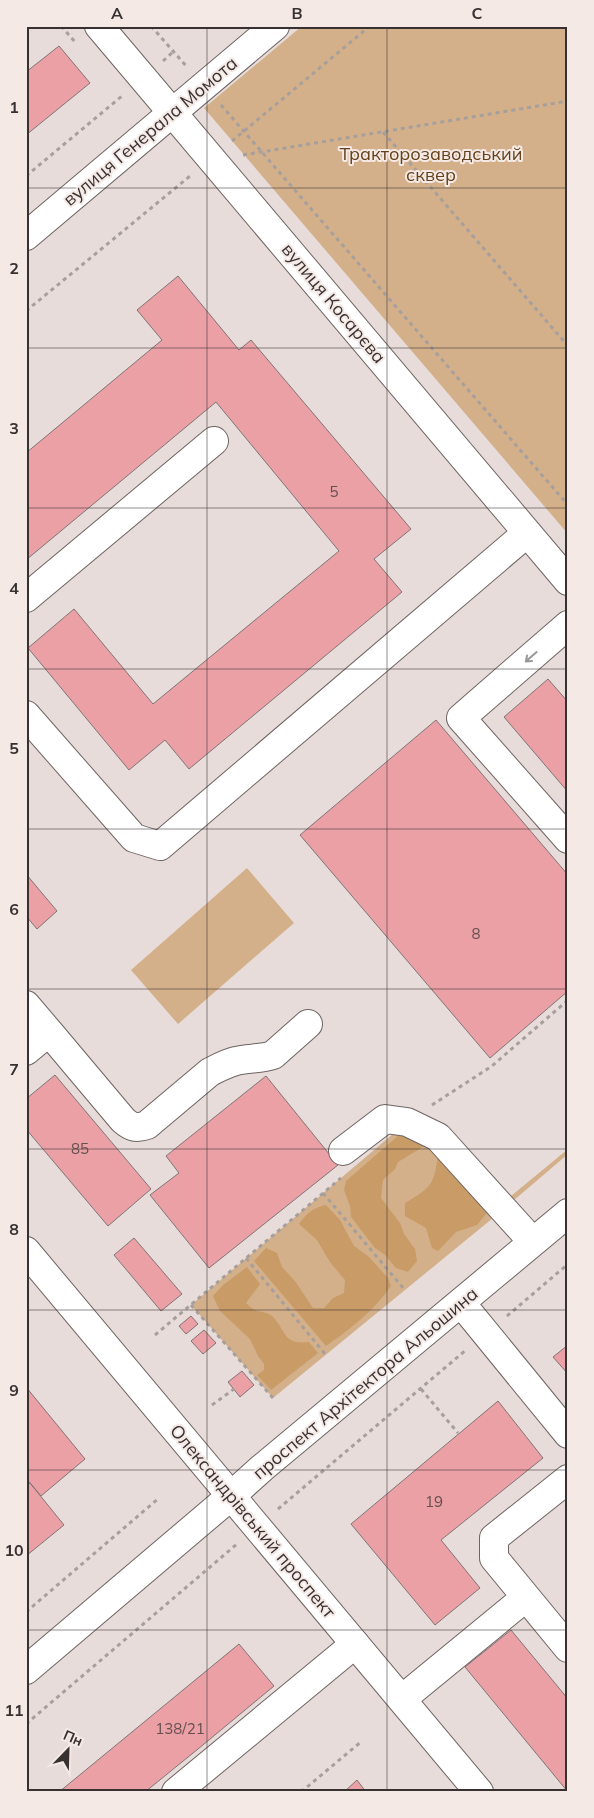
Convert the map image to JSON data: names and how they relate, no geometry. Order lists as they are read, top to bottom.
{
  "streets": {
    "street": [
      "вулиця Генерала Момота",
      "вулиця Косарєва",
      "проспект Архітектора Альошина",
      "Олександрівський проспект"
    ]
  },
  "crossings": [
    ["вулиця Генерала Момота", "вулиця Косарєва"],
    ["проспект Архітектора Альошина", "Олександрівський проспект"]
  ],
  "parks": ["Тракторозаводський сквер"],
  "house_numbers": [
    "5",
    "8",
    "85",
    "19",
    "138/21"
  ],
  "north": "top right",
  "grid": {
    "columns": ["A", "B", "C"],
    "rows": [
      "1",
      "2",
      "3",
      "4",
      "5",
      "6",
      "7",
      "8",
      "9",
      "10",
      "11"
    ]
  }
}
